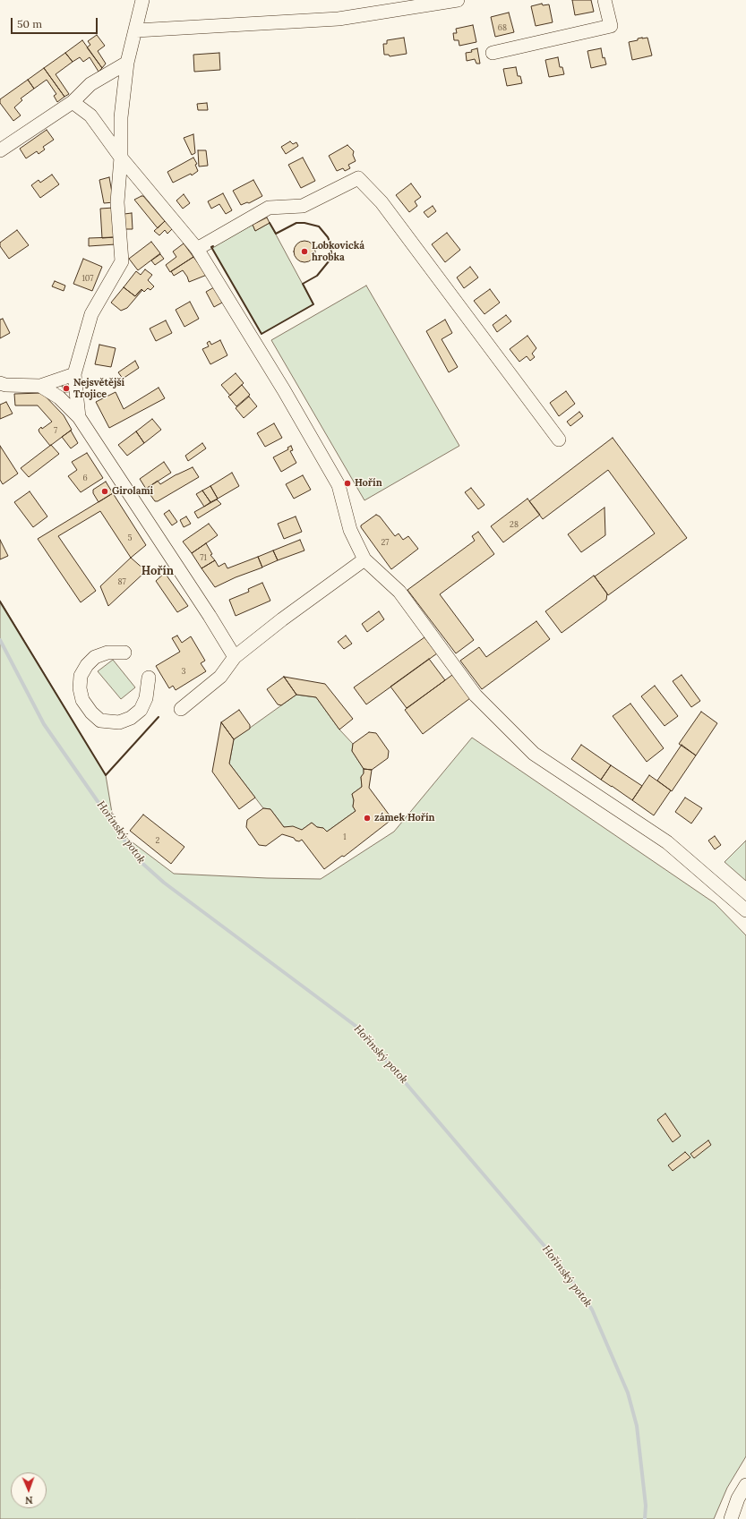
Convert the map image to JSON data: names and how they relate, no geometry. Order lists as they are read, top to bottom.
{
  "districts": ["Hořín"],
  "water": ["Hořínský potok"],
  "places": [
    "Lobkovická hrobka",
    "Nejsvětější Trojice",
    "Hořín",
    "Girolami",
    "zámek Hořín"
  ],
  "house_numbers": [
    "68",
    "107",
    "7",
    "6",
    "28",
    "5",
    "27",
    "71",
    "87",
    "3",
    "1",
    "2"
  ],
  "scale_bar": "50 m",
  "north": "bottom"
}
